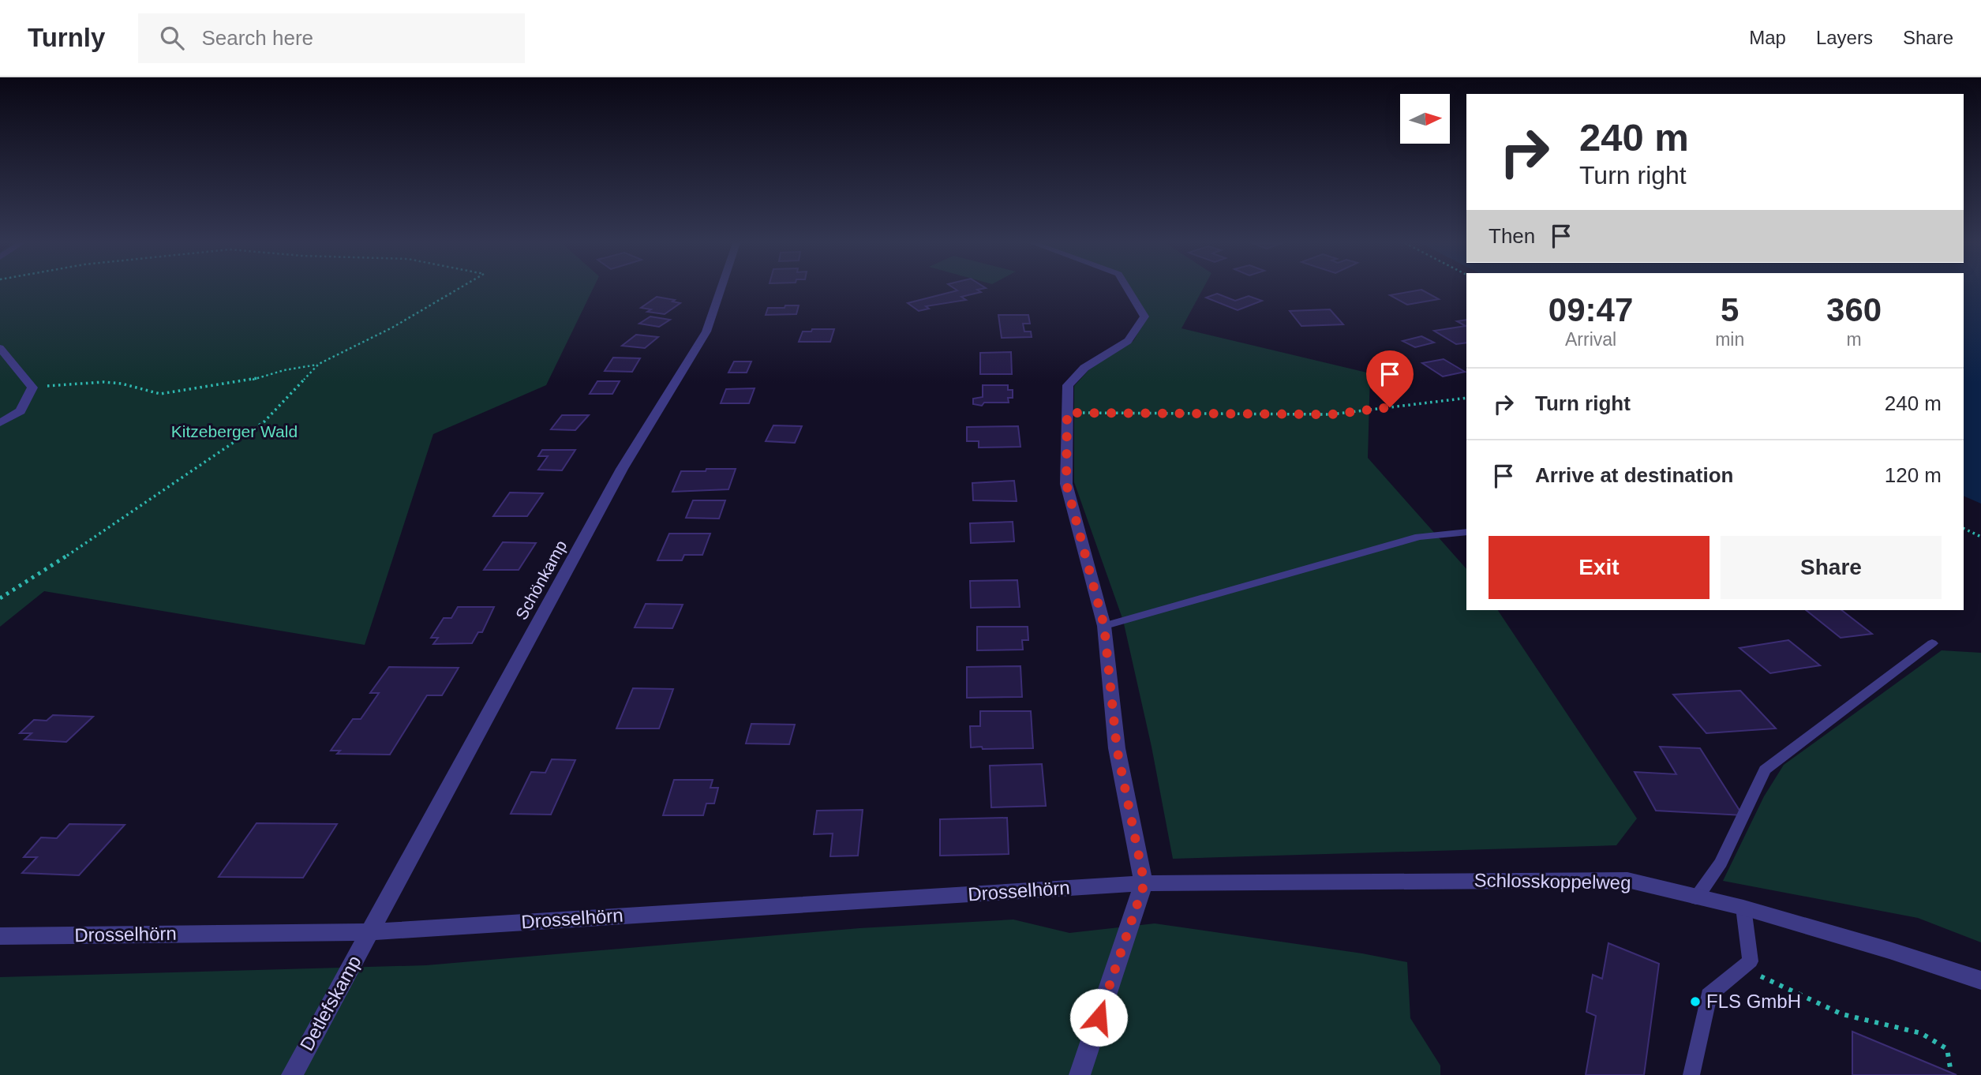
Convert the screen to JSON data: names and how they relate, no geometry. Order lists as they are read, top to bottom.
{
  "streets": {
    "street": [
      "Schönkamp",
      "Schlosskoppelweg",
      "Drosselhörn",
      "Detlefskamp"
    ]
  },
  "crossings": [
    ["Schönkamp", "Drosselhörn"],
    ["Schönkamp", "Detlefskamp"],
    ["Schlosskoppelweg", "Drosselhörn"],
    ["Drosselhörn", "Detlefskamp"]
  ],
  "parks": ["Kitzeberger Wald"],
  "places": ["FLS GmbH"],
  "north": "right",
  "page": {
    "header": "Turnly",
    "search": "Search here",
    "nav": ["Map", "Layers", "Share"],
    "turn": ["240 m", "Turn right"],
    "then": "Then",
    "eta": [
      "09:47",
      "Arrival",
      "5",
      "min",
      "360",
      "m"
    ],
    "list": [
      {
        "name": "Turn right",
        "value": "240 m"
      },
      {
        "name": "Arrive at destination",
        "value": "120 m"
      }
    ],
    "buttons": ["Exit", "Share"]
  }
}
